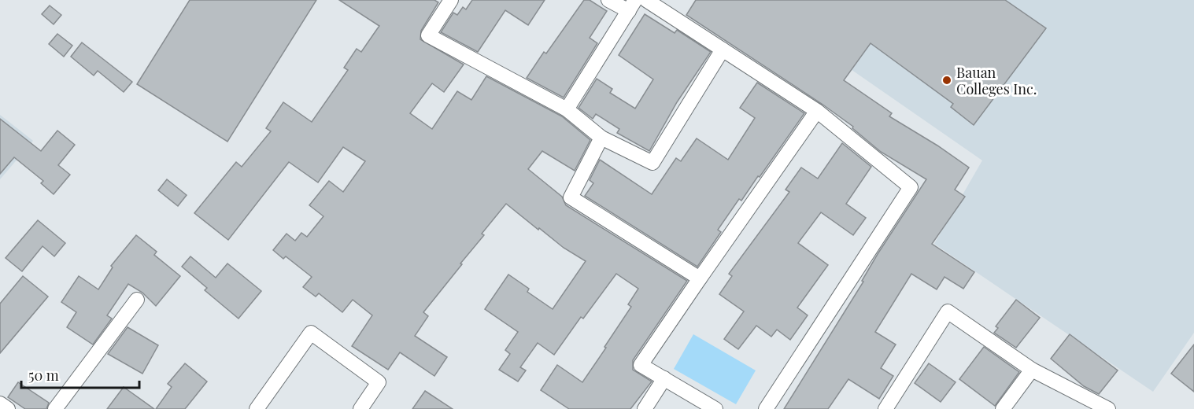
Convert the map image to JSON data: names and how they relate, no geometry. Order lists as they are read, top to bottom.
{
  "places": ["Bauan Colleges Inc."],
  "scale_bar": "50 m"
}
